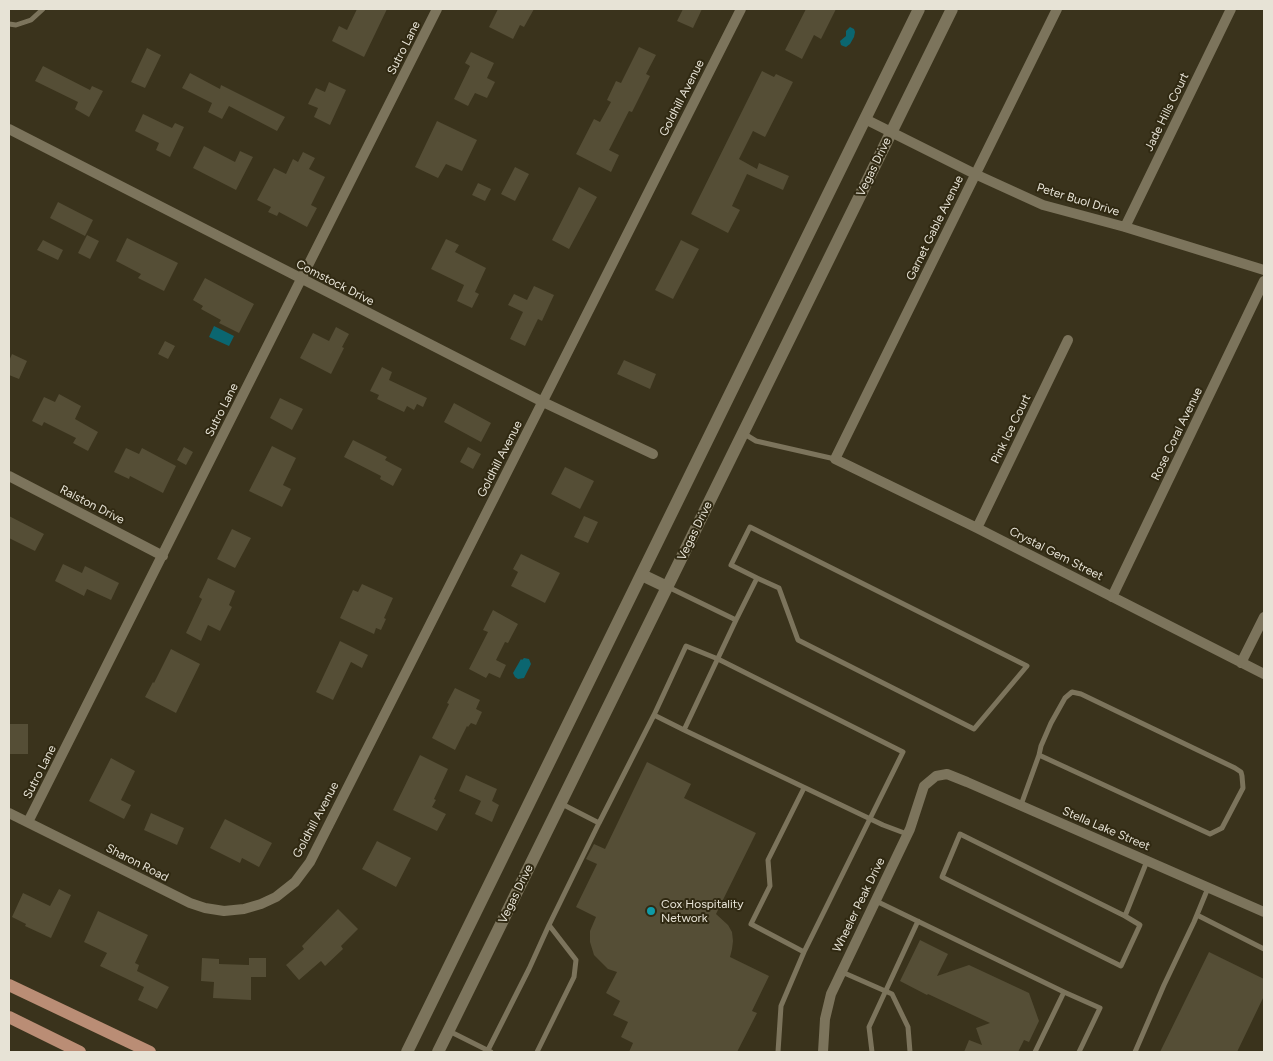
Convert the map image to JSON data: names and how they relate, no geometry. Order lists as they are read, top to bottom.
{
  "streets": {
    "main road": ["Vegas Drive"],
    "street": [
      "Sutro Lane",
      "Goldhill Avenue",
      "Jade Hills Court",
      "Peter Buol Drive",
      "Garnet Gable Avenue",
      "Comstock Drive",
      "Pink Ice Court",
      "Rose Coral Avenue",
      "Ralston Drive",
      "Crystal Gem Street",
      "Stella Lake Street",
      "Sharon Road",
      "Wheeler Peak Drive"
    ]
  },
  "crossings": [
    ["Sutro Lane", "Comstock Drive"],
    ["Sutro Lane", "Ralston Drive"],
    ["Sutro Lane", "Sharon Road"],
    ["Goldhill Avenue", "Comstock Drive"],
    ["Goldhill Avenue", "Sharon Road"],
    ["Jade Hills Court", "Peter Buol Drive"],
    ["Vegas Drive", "Peter Buol Drive"],
    ["Peter Buol Drive", "Garnet Gable Avenue"],
    ["Garnet Gable Avenue", "Crystal Gem Street"],
    ["Pink Ice Court", "Crystal Gem Street"],
    ["Rose Coral Avenue", "Crystal Gem Street"],
    ["Stella Lake Street", "Wheeler Peak Drive"]
  ],
  "places": ["Cox Hospitality Network"]
}
